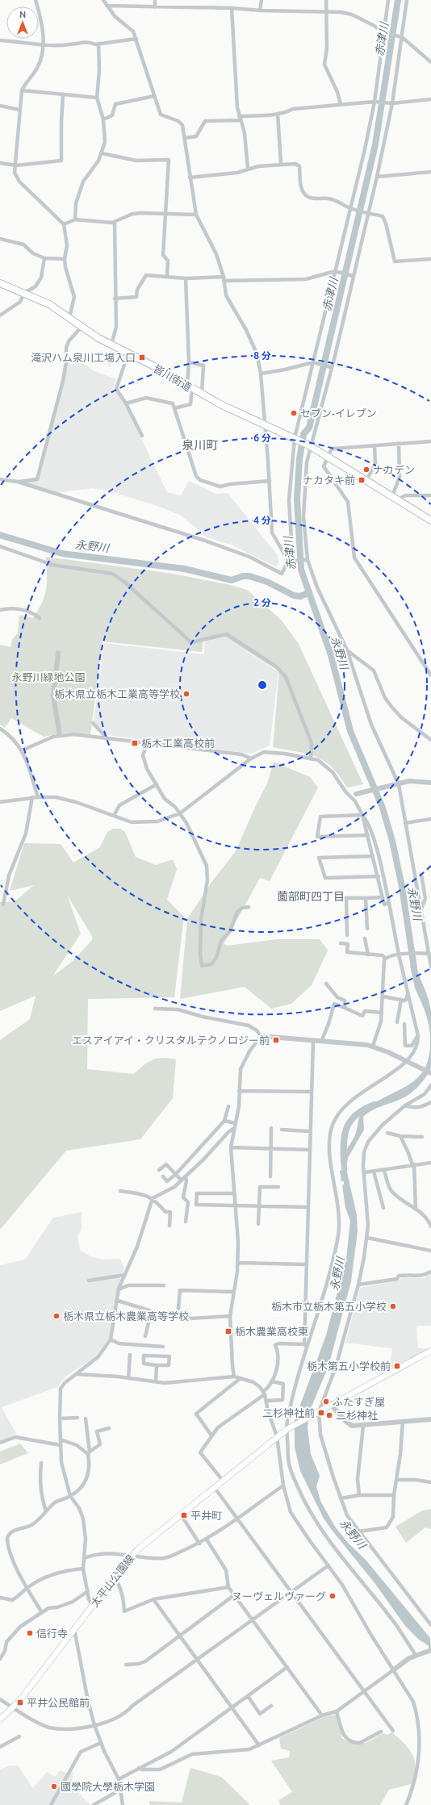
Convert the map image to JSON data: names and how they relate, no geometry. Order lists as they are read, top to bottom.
{
  "streets": {
    "main road": ["皆川街道", "太平山公園線"]
  },
  "districts": ["泉川町", "薗部町四丁目"],
  "water": ["赤津川", "永野川"],
  "parks": ["永野川緑地公園"],
  "places": {
    "transit": [
      "滝沢ハム泉川工場入口",
      "ナカタキ前",
      "栃木工業高校前",
      "エスアイアイ・クリスタルテクノロジー前",
      "栃木農業高校東",
      "栃木第五小学校前",
      "二杉神社前",
      "平井町",
      "平井公民館前"
    ],
    "other": [
      "セブン-イレブン",
      "ナカデン",
      "栃木県立栃木工業高等学校",
      "栃木市立栃木第五小学校",
      "栃木県立栃木農業高等学校",
      "ふたすぎ屋",
      "二杉神社",
      "ヌーヴェルヴァーグ",
      "信行寺",
      "國學院大學栃木学園"
    ]
  },
  "north": "top",
  "rings": [
    "8 分",
    "6 分",
    "4 分",
    "2 分"
  ]
}
